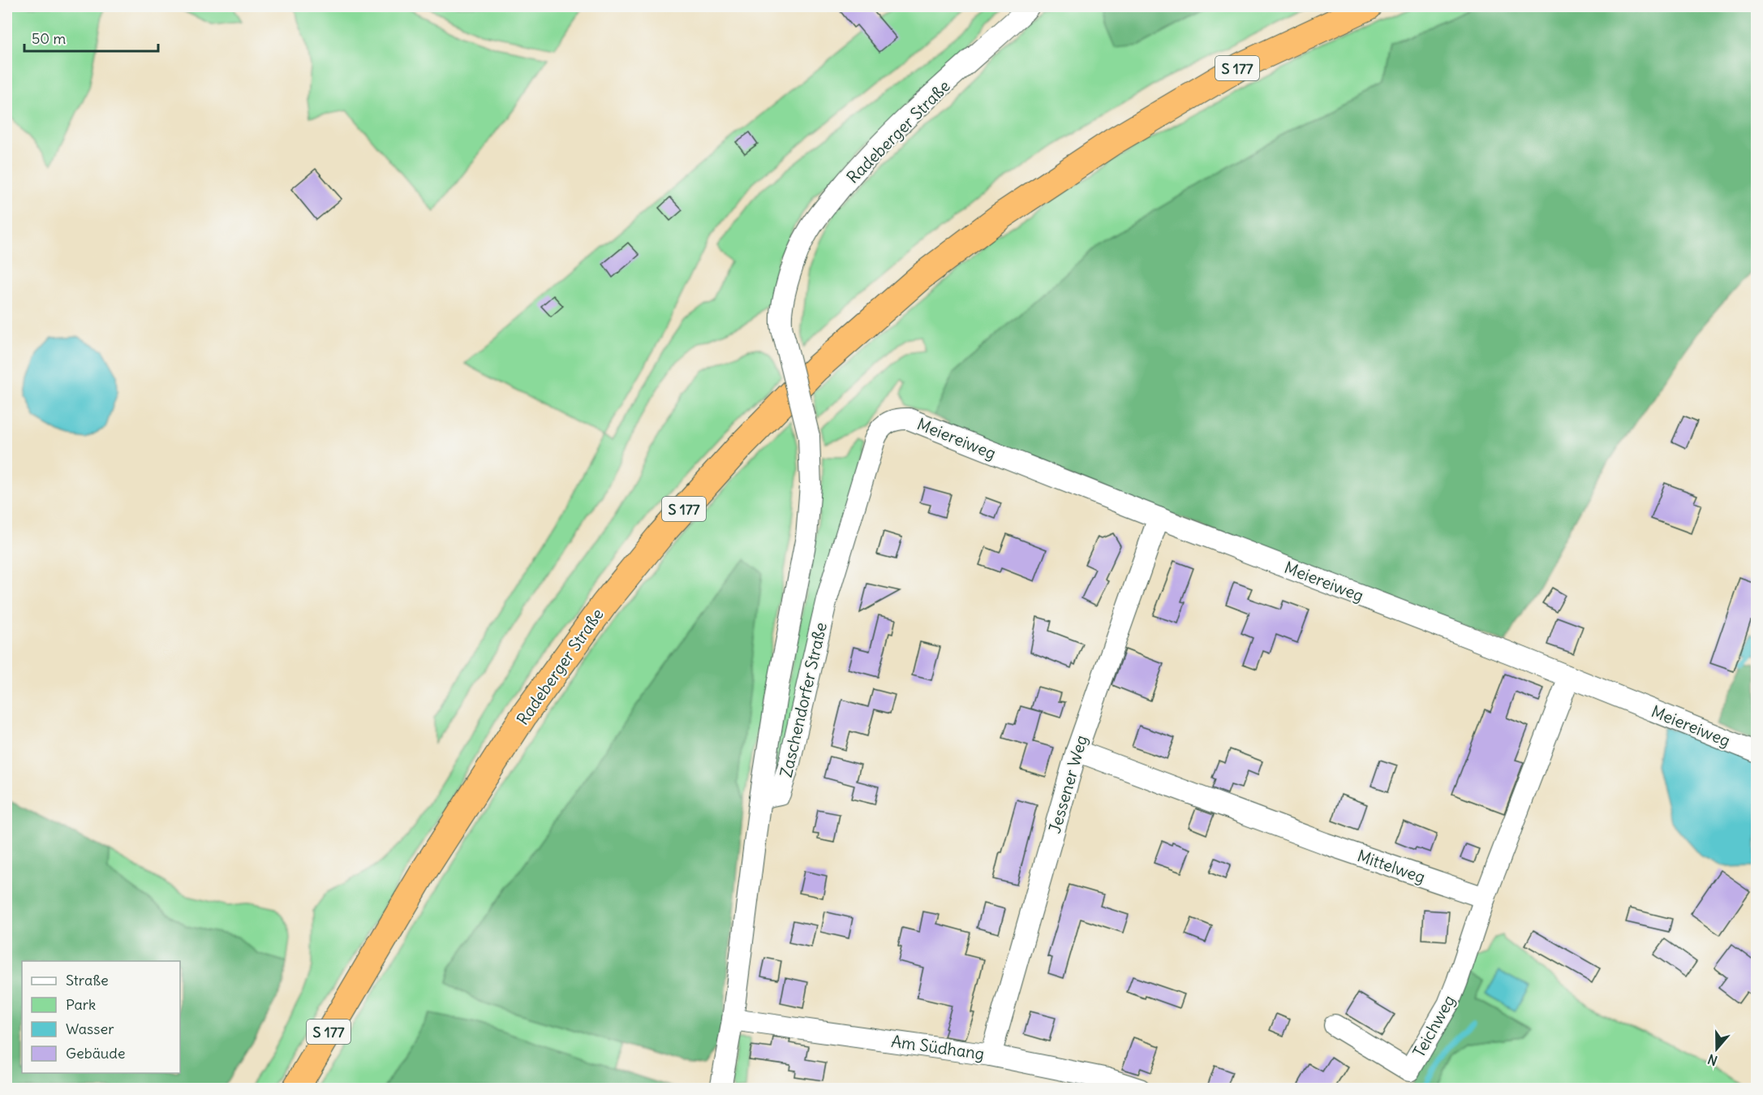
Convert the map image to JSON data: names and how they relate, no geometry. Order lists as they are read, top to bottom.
{
  "streets": {
    "highway": ["S 177", "Radeberger Straße"],
    "street": [
      "Meiereiweg",
      "Zaschendorfer Straße",
      "Jessener Weg",
      "Mittelweg",
      "Teichweg",
      "Am Südhang"
    ]
  },
  "crossings": [
    ["Radeberger Straße", "Zaschendorfer Straße"],
    ["Meiereiweg", "Zaschendorfer Straße"],
    ["Meiereiweg", "Jessener Weg"],
    ["Jessener Weg", "Mittelweg"],
    ["Jessener Weg", "Am Südhang"],
    ["Mittelweg", "Teichweg"]
  ],
  "legend": [
    "Straße",
    "Park",
    "Wasser",
    "Gebäude"
  ],
  "scale_bar": "50 m",
  "north": "bottom"
}
